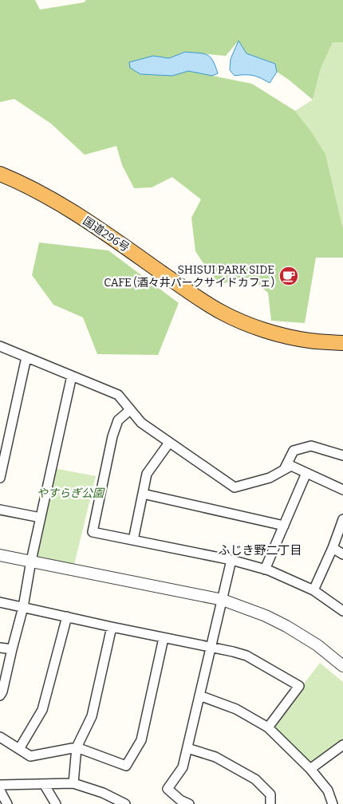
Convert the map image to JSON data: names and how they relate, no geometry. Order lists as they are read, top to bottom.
{
  "streets": {
    "highway": ["国道296号"]
  },
  "districts": ["ふじき野二丁目"],
  "parks": ["やすらぎ公園"],
  "places": {
    "cafe": ["SHISUI PARK SIDE CAFE (酒々井パークサイドカフェ)"]
  }
}
